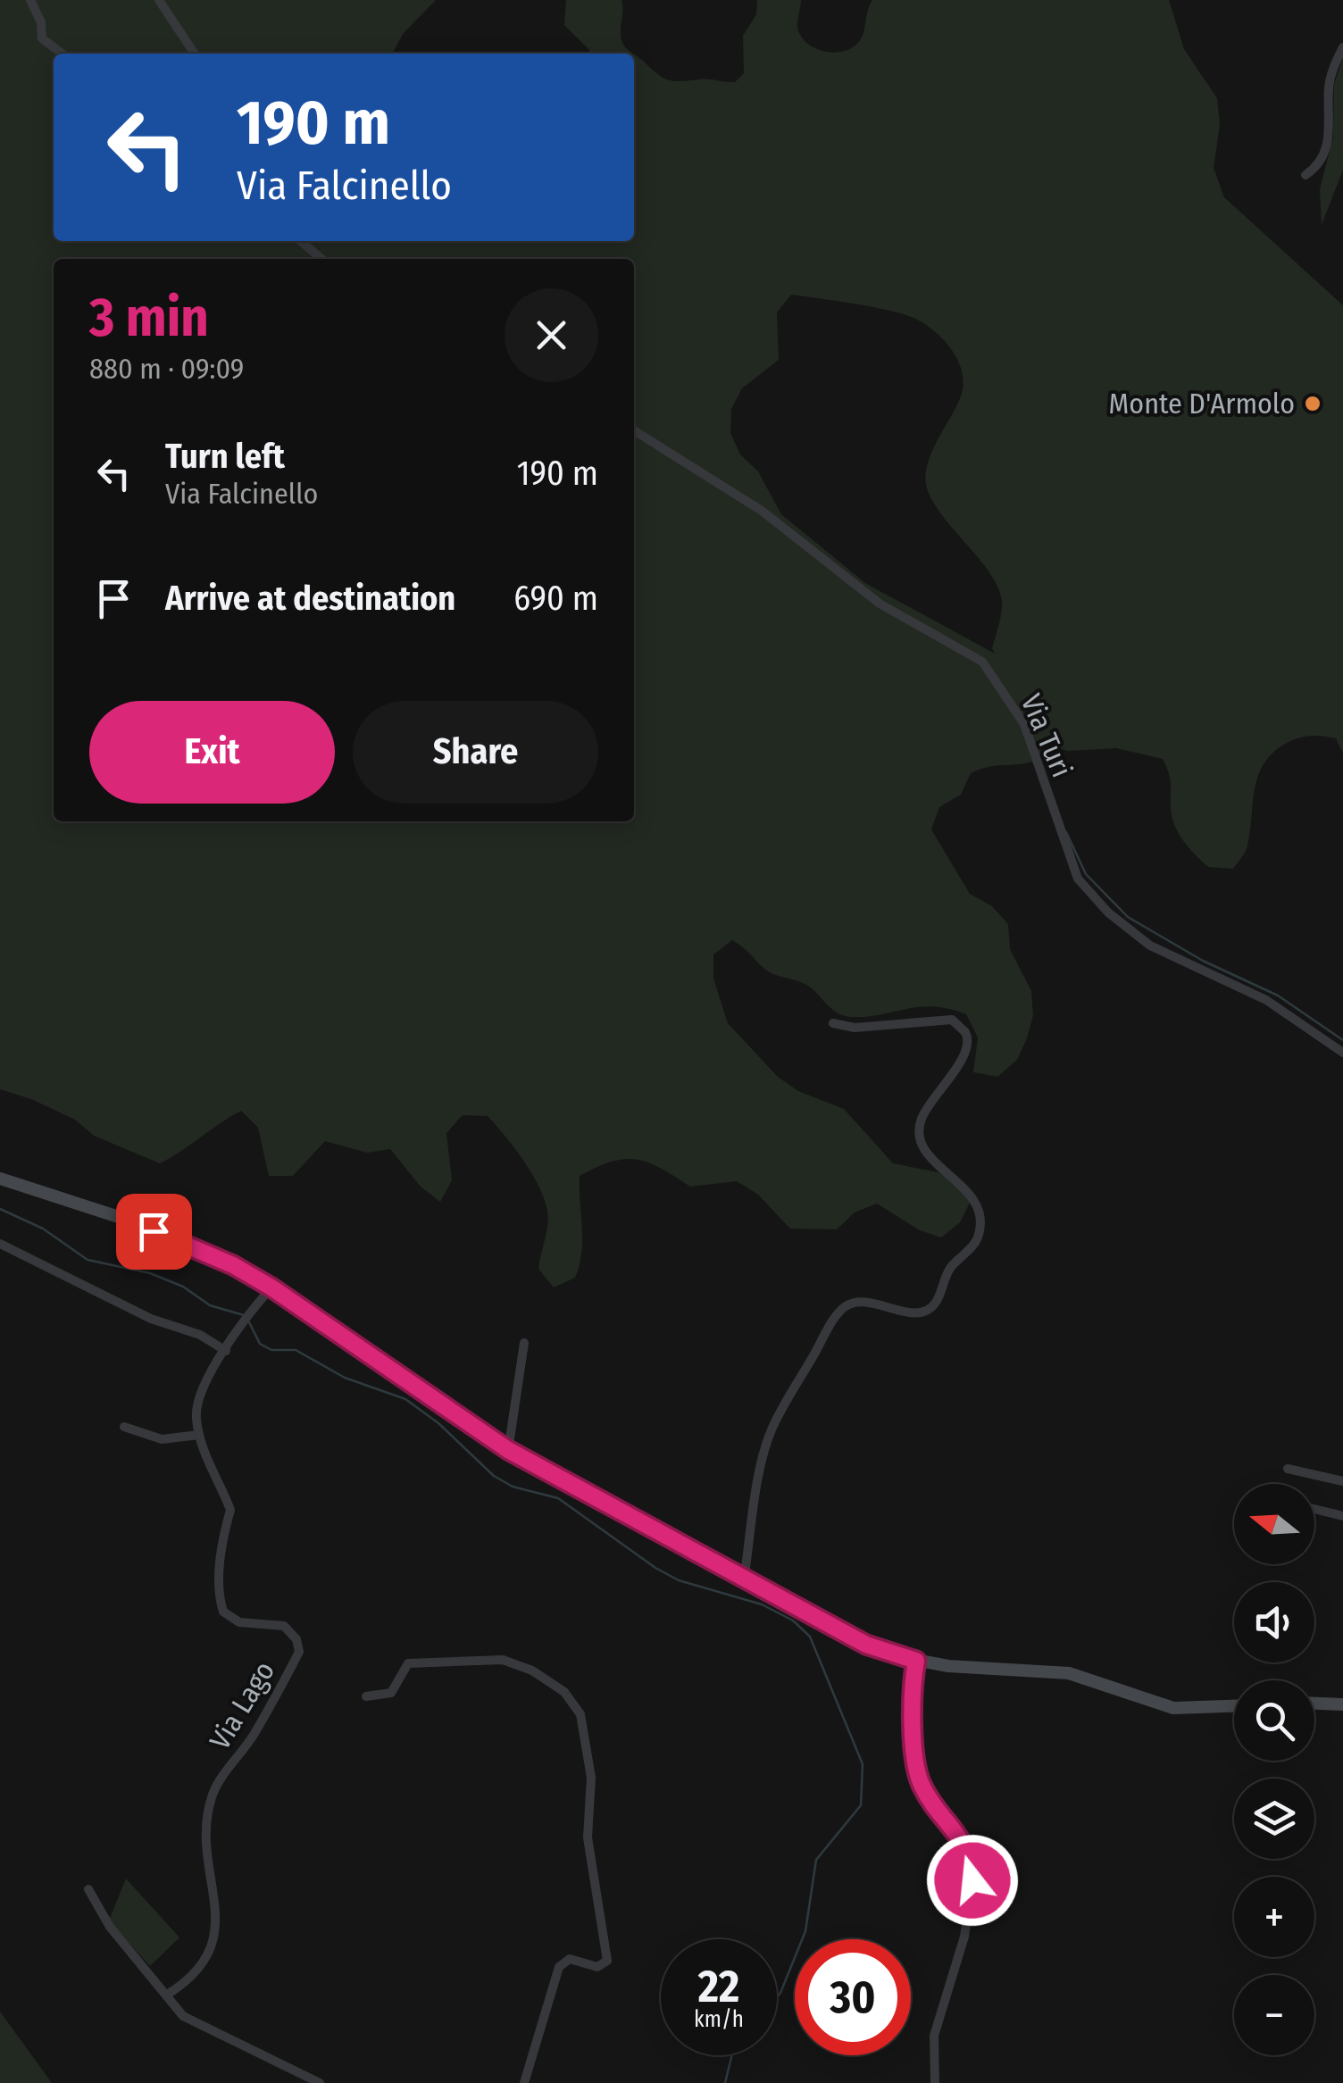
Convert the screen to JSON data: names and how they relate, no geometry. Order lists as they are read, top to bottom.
{
  "streets": {
    "street": ["Via Turi", "Via Lago"]
  },
  "places": ["Monte D'Armolo"],
  "north": "left",
  "page": {
    "turn": ["190 m", "Via Falcinello"],
    "heading": ["3 min", "880 m · 09:09"],
    "list": [
      {
        "name": "Turn left",
        "note": "Via Falcinello",
        "value": "190 m"
      },
      {
        "name": "Arrive at destination",
        "value": "690 m"
      }
    ],
    "buttons": ["Exit", "Share"],
    "map_buttons": ["+", "−"],
    "speed": "22 km/h",
    "limit": "30"
  }
}
